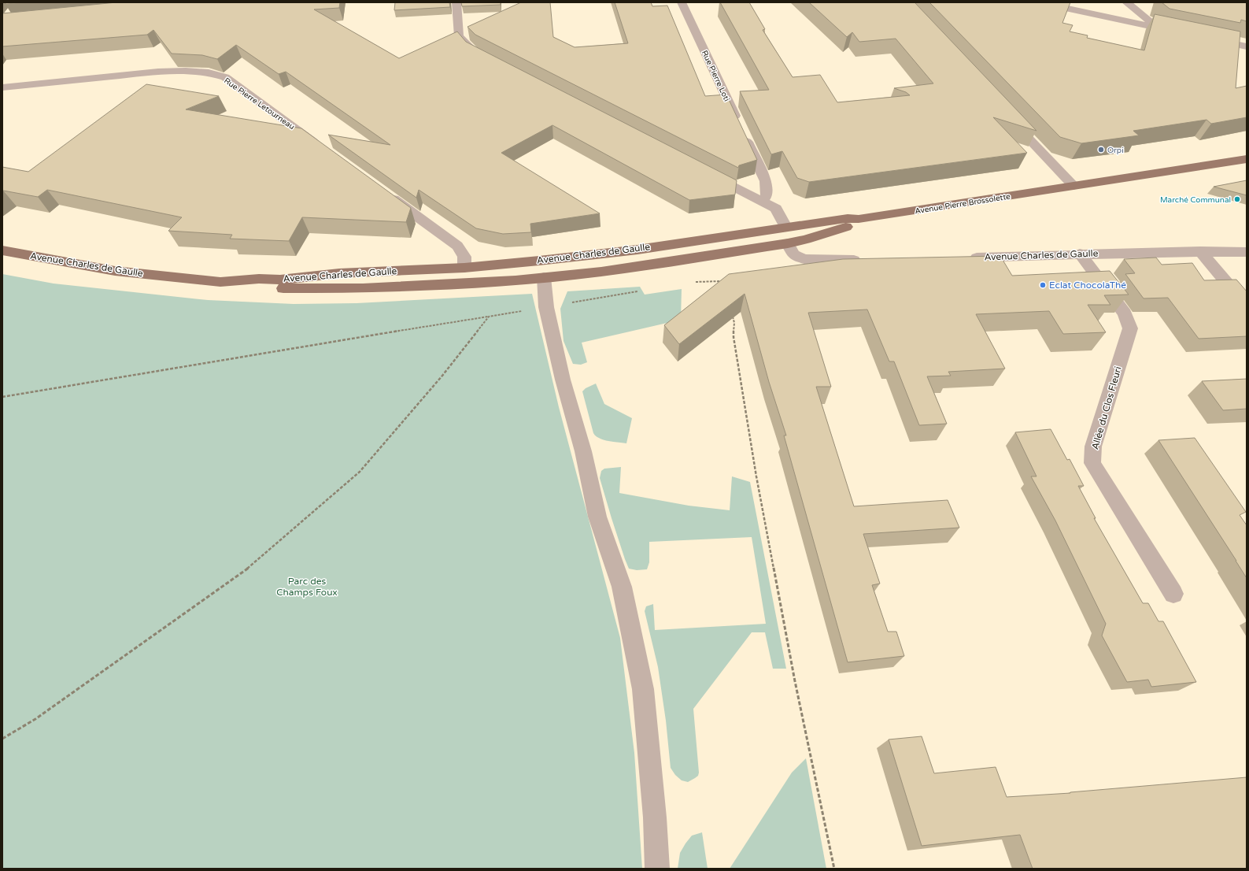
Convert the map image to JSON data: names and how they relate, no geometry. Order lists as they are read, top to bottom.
{
  "streets": {
    "main road": ["Avenue Pierre Brossolette", "Avenue Charles de Gaulle"],
    "street": ["Rue Pierre Loti", "Rue Pierre Letourneau", "Allée du Clos Fleuri"]
  },
  "crossings": [
    ["Avenue Pierre Brossolette", "Avenue Charles de Gaulle"],
    ["Avenue Charles de Gaulle", "Allée du Clos Fleuri"]
  ],
  "parks": ["Parc des Champs Foux"],
  "places": ["Orpi", "Marché Communal", "Eclat ChocolaThé"]
}
